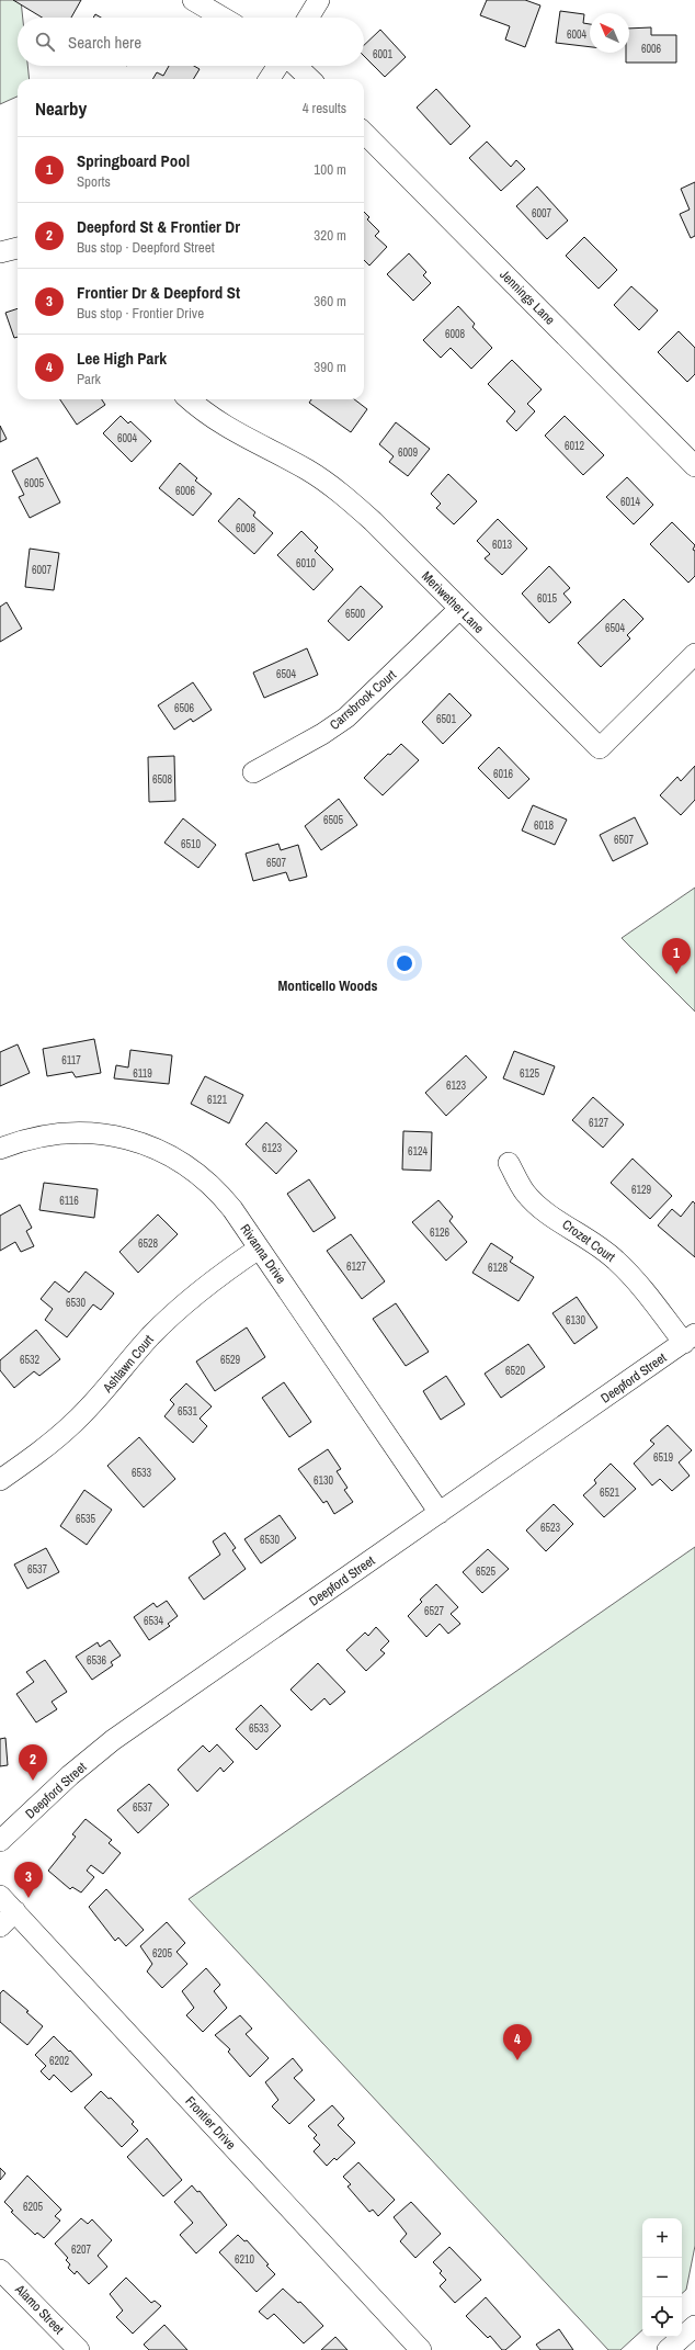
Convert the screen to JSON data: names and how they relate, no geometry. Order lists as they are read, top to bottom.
{
  "streets": {
    "street": [
      "Jennings Lane",
      "Meriwether Lane",
      "Carrsbrook Court",
      "Crozet Court",
      "Rivanna Drive",
      "Ashlawn Court",
      "Deepford Street",
      "Frontier Drive",
      "Alamo Street"
    ]
  },
  "crossings": [
    ["Meriwether Lane", "Carrsbrook Court"],
    ["Crozet Court", "Deepford Street"],
    ["Rivanna Drive", "Ashlawn Court"],
    ["Rivanna Drive", "Deepford Street"]
  ],
  "districts": ["Monticello Woods"],
  "house_numbers": [
    "6004",
    "6006",
    "6001",
    "6007",
    "6008",
    "6004",
    "6012",
    "6009",
    "6005",
    "6006",
    "6014",
    "6008",
    "6013",
    "6010",
    "6007",
    "6015",
    "6500",
    "6504",
    "6504",
    "6506",
    "6501",
    "6016",
    "6508",
    "6505",
    "6018",
    "6507",
    "6510",
    "6507",
    "6117",
    "6119",
    "6125",
    "6123",
    "6121",
    "6127",
    "6123",
    "6124",
    "6129",
    "6116",
    "6126",
    "6528",
    "6127",
    "6128",
    "6530",
    "6130",
    "6532",
    "6529",
    "6520",
    "6531",
    "6519",
    "6533",
    "6130",
    "6521",
    "6535",
    "6523",
    "6530",
    "6537",
    "6525",
    "6527",
    "6534",
    "6536",
    "6533",
    "6537",
    "6205",
    "6202",
    "6205",
    "6207",
    "6210"
  ],
  "north": "top left",
  "page": {
    "search": "Search here",
    "heading": ["Nearby", "4 results"],
    "list": [
      {
        "mark": "1",
        "name": "Springboard Pool",
        "note": "Sports",
        "value": "100 m"
      },
      {
        "mark": "2",
        "name": "Deepford St & Frontier Dr",
        "note": "Bus stop · Deepford Street",
        "value": "320 m"
      },
      {
        "mark": "3",
        "name": "Frontier Dr & Deepford St",
        "note": "Bus stop · Frontier Drive",
        "value": "360 m"
      },
      {
        "mark": "4",
        "name": "Lee High Park",
        "note": "Park",
        "value": "390 m"
      }
    ],
    "pins": [
      "1",
      "2",
      "3",
      "4"
    ],
    "map_buttons": ["+", "−"]
  }
}
